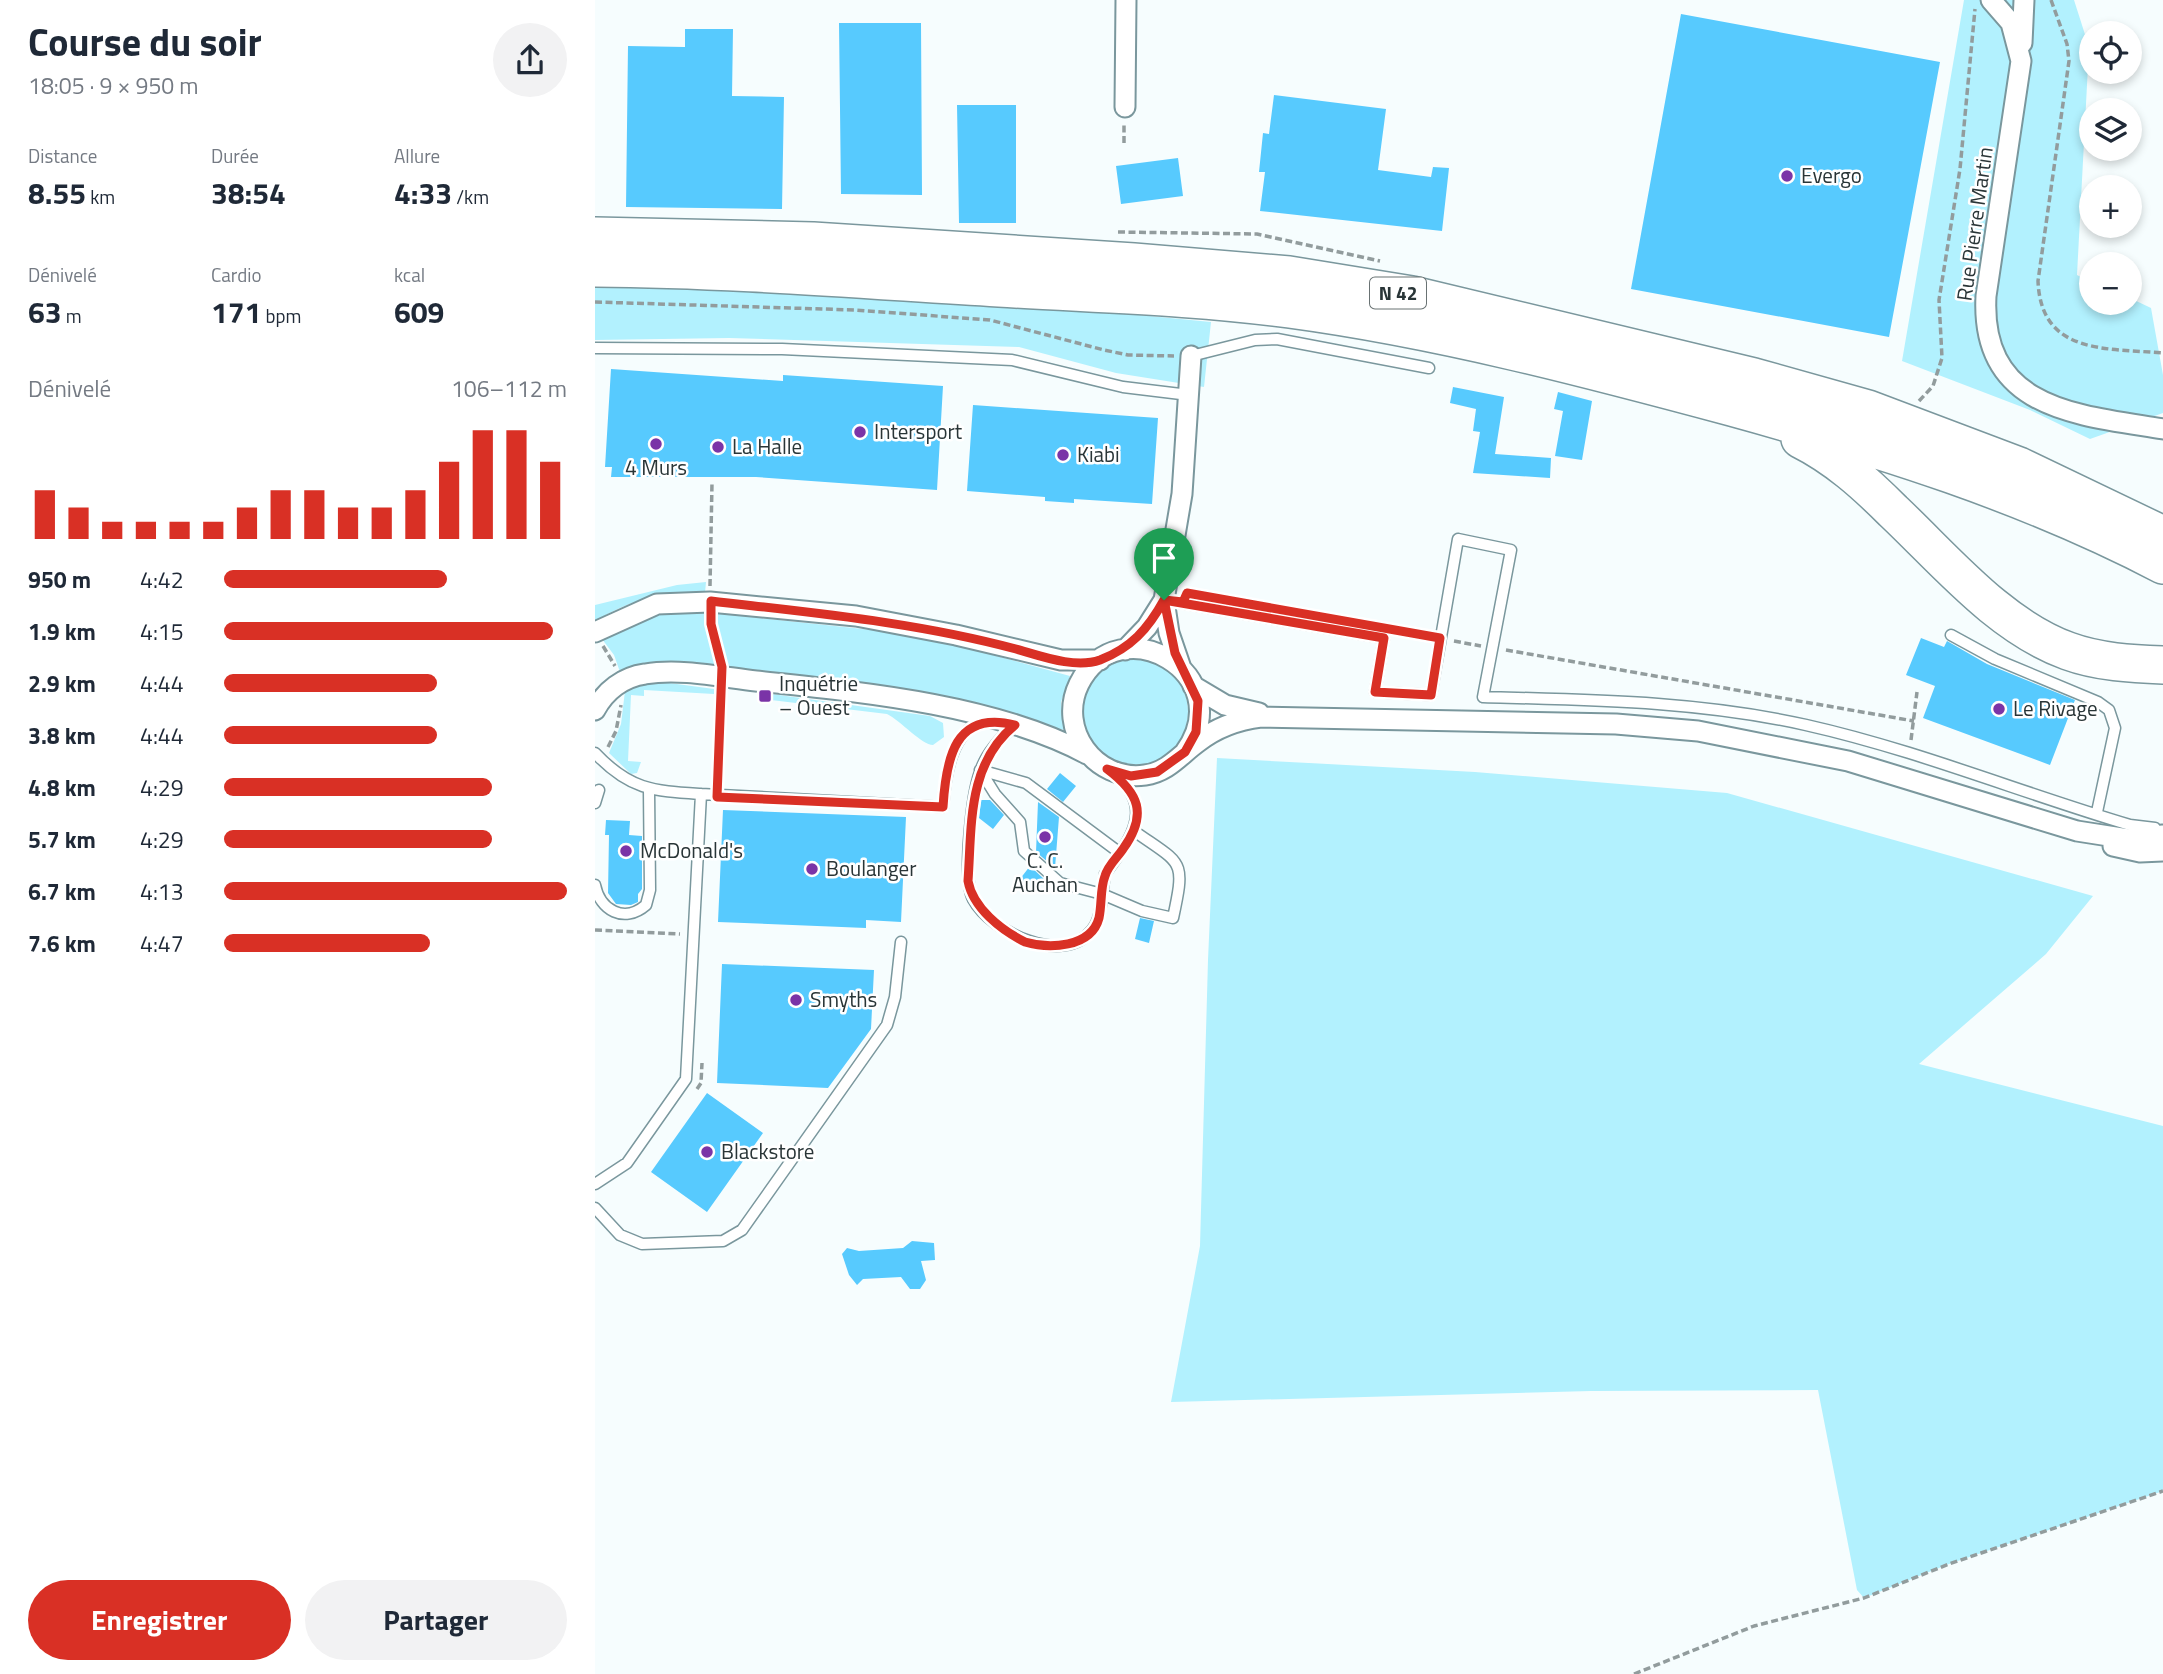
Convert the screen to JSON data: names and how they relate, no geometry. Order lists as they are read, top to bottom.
{
  "streets": {
    "highway": ["N 42"],
    "street": ["Rue Pierre Martin"]
  },
  "places": {
    "other": [
      "Evergo",
      "Intersport",
      "4 Murs",
      "La Halle",
      "Kiabi",
      "Le Rivage",
      "C. C. Auchan",
      "McDonald's",
      "Boulanger",
      "Smyths",
      "Blackstore"
    ],
    "transit": ["Inquétrie – Ouest"]
  },
  "page": {
    "heading": ["Course du soir", "18:05 · 9 × 950 m"],
    "map_buttons": ["+", "−"],
    "stats": [
      ["Distance", "8.55 km"],
      ["Durée", "38:54"],
      ["Allure", "4:33 /km"],
      ["Dénivelé", "63 m"],
      ["Cardio", "171 bpm"],
      ["kcal", "609"]
    ],
    "chart": ["Dénivelé", "106–112 m"],
    "list": [
      {
        "name": "950 m",
        "note": "4:42"
      },
      {
        "name": "1.9 km",
        "note": "4:15"
      },
      {
        "name": "2.9 km",
        "note": "4:44"
      },
      {
        "name": "3.8 km",
        "note": "4:44"
      },
      {
        "name": "4.8 km",
        "note": "4:29"
      },
      {
        "name": "5.7 km",
        "note": "4:29"
      },
      {
        "name": "6.7 km",
        "note": "4:13"
      },
      {
        "name": "7.6 km",
        "note": "4:47"
      }
    ],
    "buttons": ["Enregistrer", "Partager"]
  }
}
